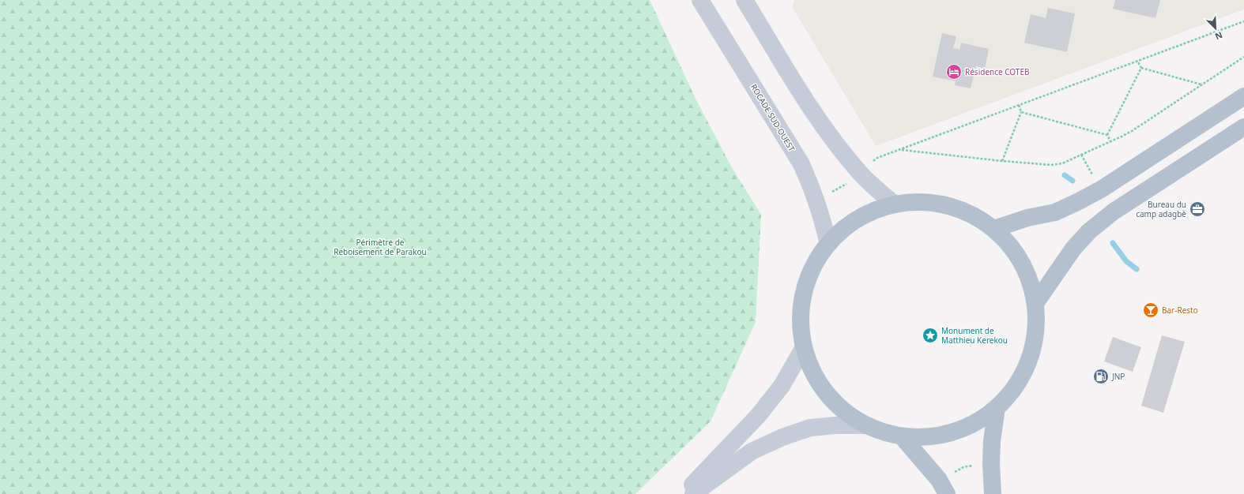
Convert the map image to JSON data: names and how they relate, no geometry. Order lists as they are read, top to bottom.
{
  "streets": {
    "main road": ["ROCADE SUD-OUEST"]
  },
  "parks": ["Périmètre de Reboisement de Parakou"],
  "places": {
    "hotel": ["Résidence COTEB"],
    "office": ["Bureau du camp adagbè"],
    "bar": ["Bar-Resto"],
    "place": ["Monument de Matthieu Kerekou"],
    "fuel station": ["JNP"]
  },
  "north": "bottom right"
}
